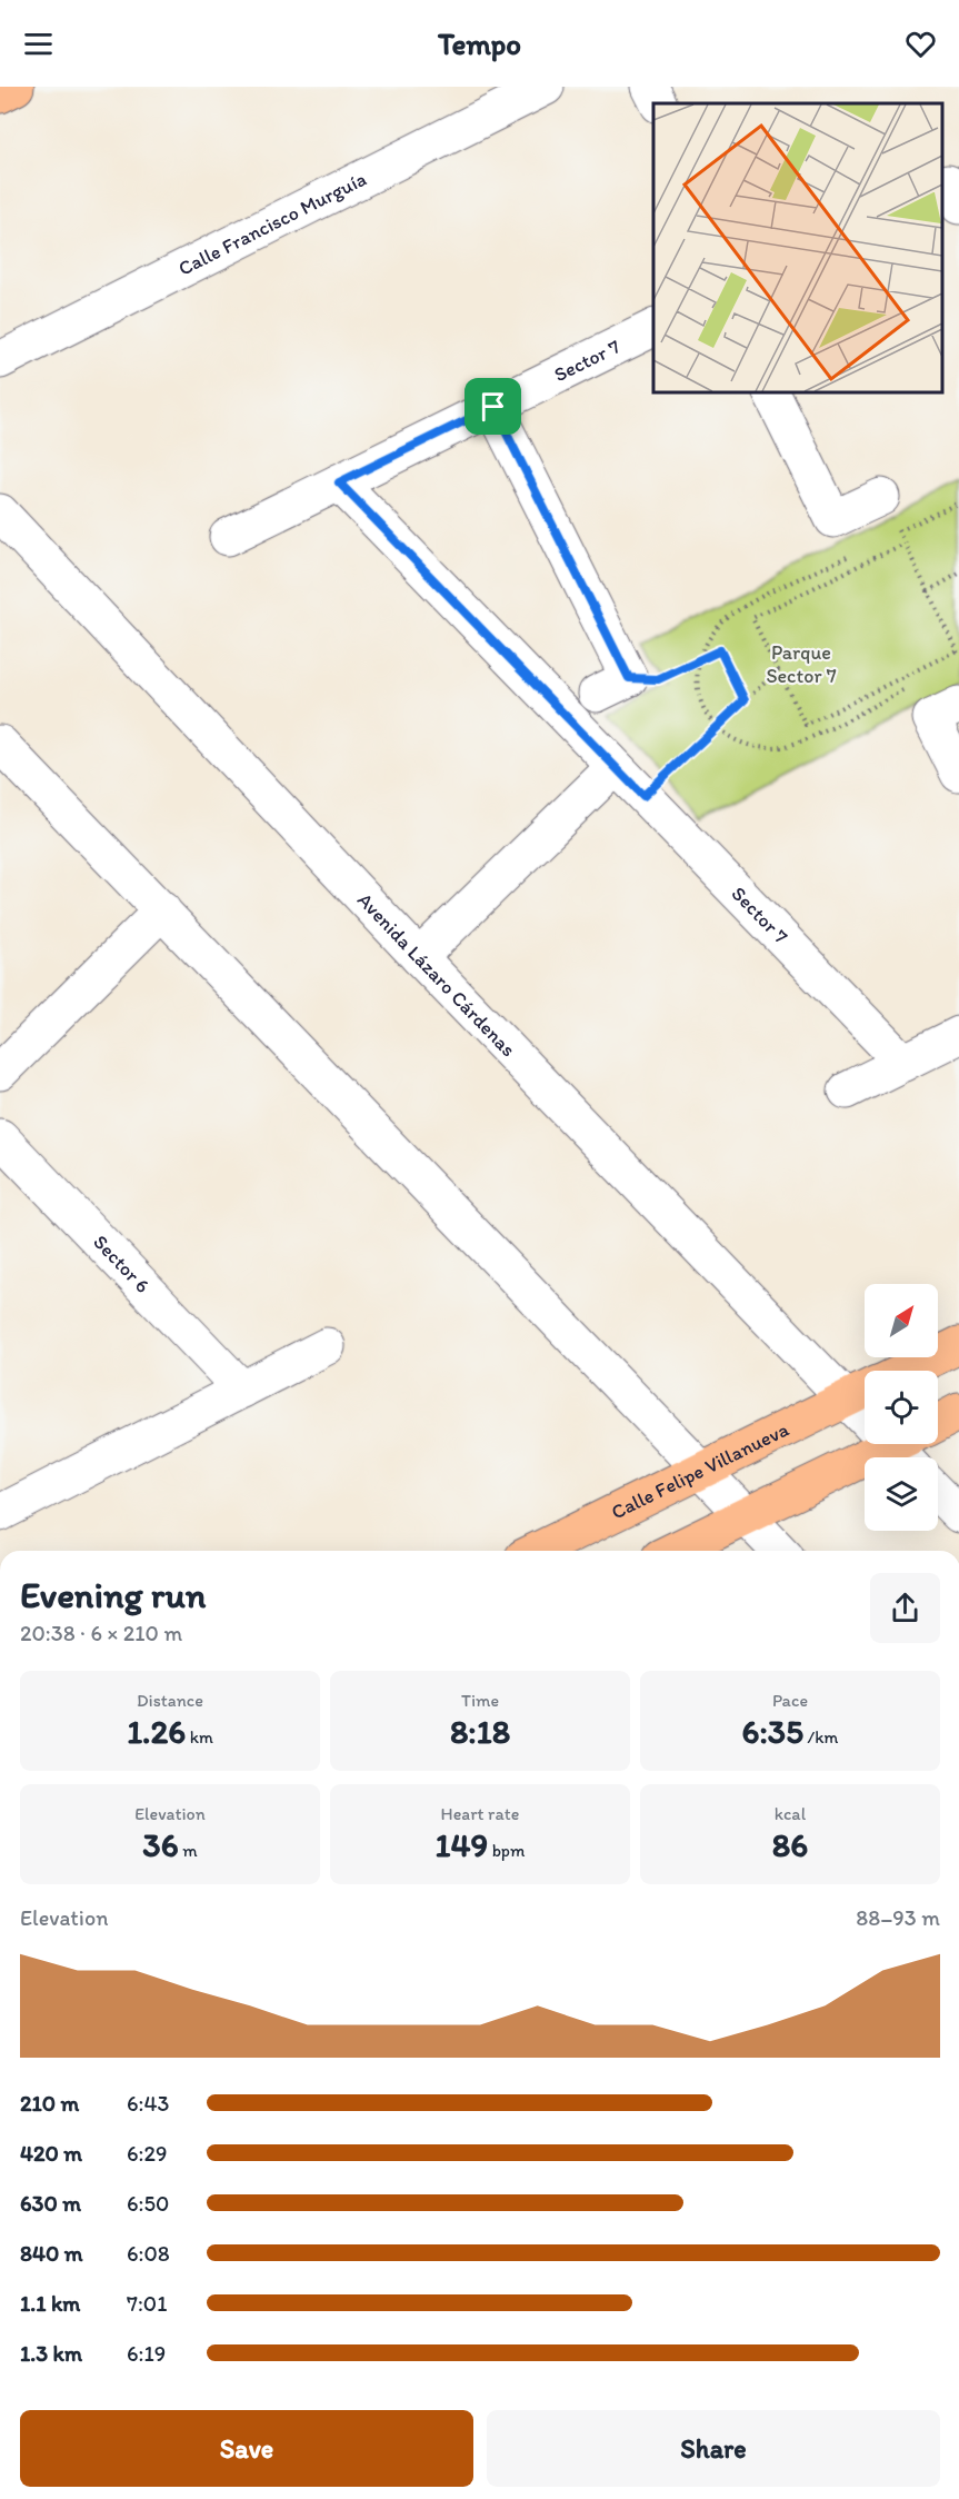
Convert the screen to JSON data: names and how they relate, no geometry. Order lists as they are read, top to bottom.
{
  "streets": {
    "main road": ["Calle Felipe Villanueva"],
    "street": [
      "Calle Francisco Murguía",
      "Sector 7",
      "Avenida Lázaro Cárdenas",
      "Sector 6"
    ]
  },
  "parks": ["Parque Sector 7"],
  "north": "top right",
  "page": {
    "header": "Tempo",
    "heading": ["Evening run", "20:38 · 6 × 210 m"],
    "stats": [
      ["Distance", "1.26 km"],
      ["Time", "8:18"],
      ["Pace", "6:35 /km"],
      ["Elevation", "36 m"],
      ["Heart rate", "149 bpm"],
      ["kcal", "86"]
    ],
    "chart": ["Elevation", "88–93 m"],
    "list": [
      {
        "name": "210 m",
        "note": "6:43"
      },
      {
        "name": "420 m",
        "note": "6:29"
      },
      {
        "name": "630 m",
        "note": "6:50"
      },
      {
        "name": "840 m",
        "note": "6:08"
      },
      {
        "name": "1.1 km",
        "note": "7:01"
      },
      {
        "name": "1.3 km",
        "note": "6:19"
      }
    ],
    "buttons": ["Save", "Share"]
  }
}
